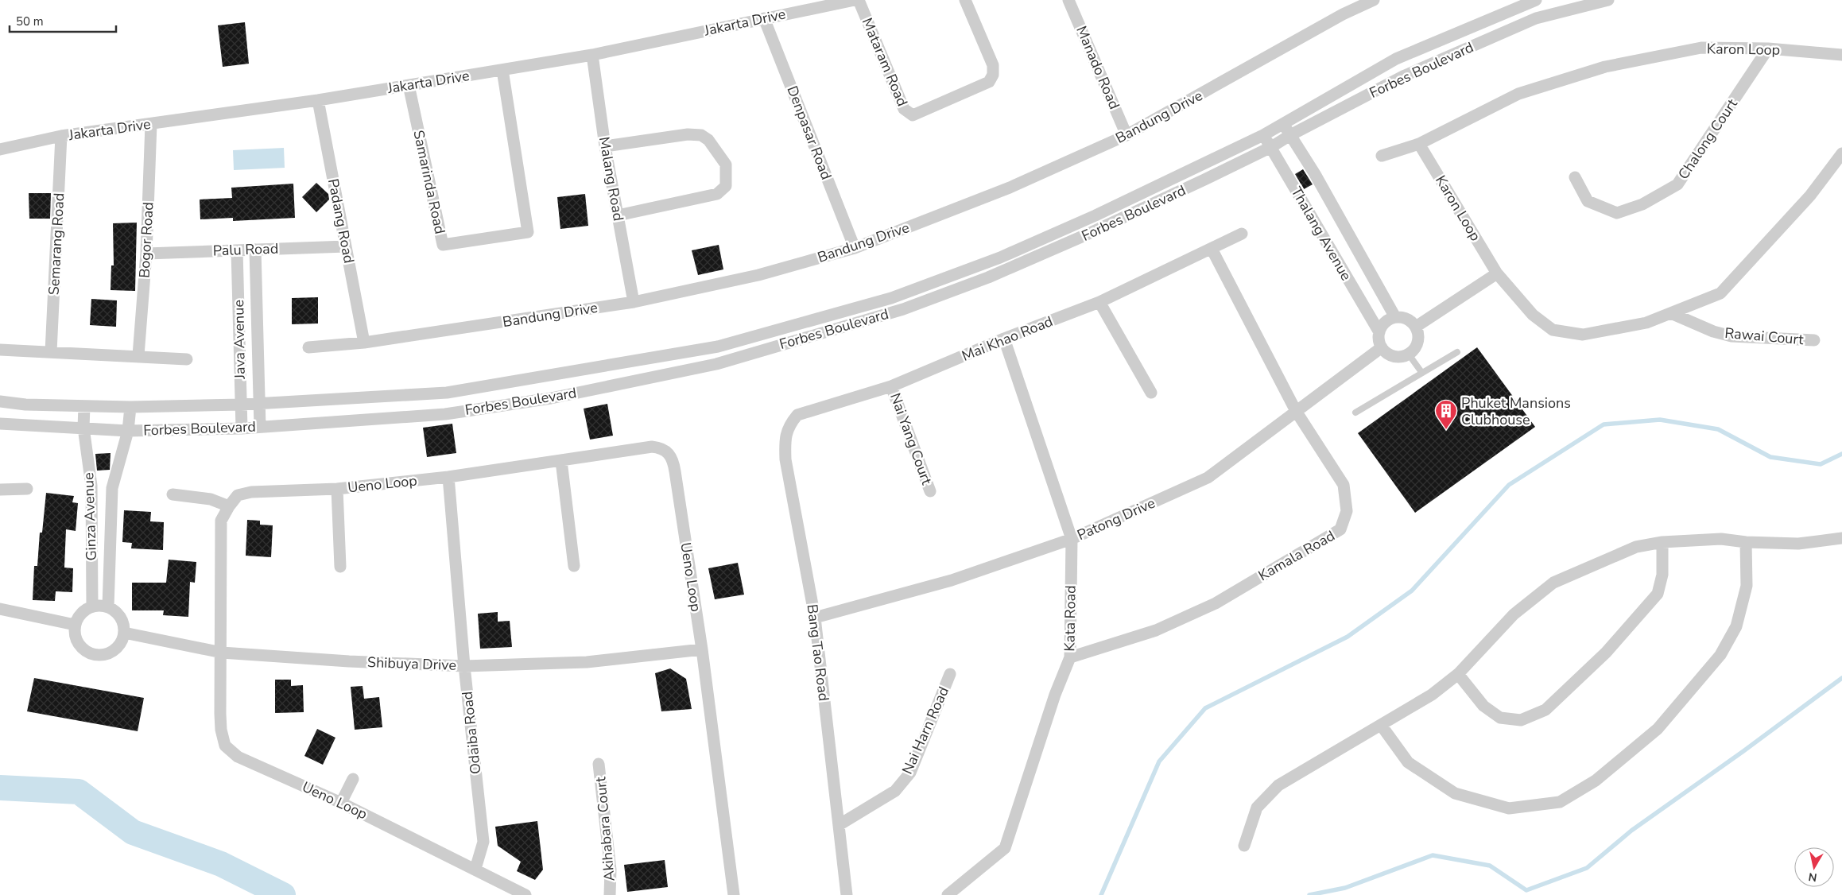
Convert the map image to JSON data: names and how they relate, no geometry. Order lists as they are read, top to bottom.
{
  "streets": {
    "street": [
      "Jakarta Drive",
      "Karon Loop",
      "Mataram Road",
      "Manado Road",
      "Forbes Boulevard",
      "Bandung Drive",
      "Denpasar Road",
      "Chalong Court",
      "Malang Road",
      "Samarinda Road",
      "Padang Road",
      "Thalang Avenue",
      "Bogor Road",
      "Semarang Road",
      "Palu Road",
      "Rawai Court",
      "Mai Khao Road",
      "Java Avenue",
      "Nai Yang Court",
      "Ueno Loop",
      "Ginza Avenue",
      "Patong Drive",
      "Kamala Road",
      "Kata Road",
      "Bang Tao Road",
      "Shibuya Drive",
      "Nai Harn Road",
      "Odaiba Road",
      "Akihabara Court"
    ]
  },
  "crossings": [
    ["Jakarta Drive", "Denpasar Road"],
    ["Jakarta Drive", "Malang Road"],
    ["Jakarta Drive", "Samarinda Road"],
    ["Jakarta Drive", "Padang Road"],
    ["Jakarta Drive", "Bogor Road"],
    ["Jakarta Drive", "Semarang Road"],
    ["Karon Loop", "Chalong Court"],
    ["Karon Loop", "Rawai Court"],
    ["Manado Road", "Bandung Drive"],
    ["Forbes Boulevard", "Thalang Avenue"],
    ["Forbes Boulevard", "Java Avenue"],
    ["Forbes Boulevard", "Ginza Avenue"],
    ["Bandung Drive", "Denpasar Road"],
    ["Bandung Drive", "Malang Road"],
    ["Bandung Drive", "Padang Road"],
    ["Padang Road", "Palu Road"],
    ["Thalang Avenue", "Patong Drive"],
    ["Bogor Road", "Palu Road"],
    ["Palu Road", "Java Avenue"],
    ["Mai Khao Road", "Nai Yang Court"],
    ["Mai Khao Road", "Kamala Road"],
    ["Mai Khao Road", "Kata Road"],
    ["Mai Khao Road", "Bang Tao Road"],
    ["Ueno Loop", "Shibuya Drive"],
    ["Ueno Loop", "Odaiba Road"],
    ["Ginza Avenue", "Shibuya Drive"],
    ["Patong Drive", "Kamala Road"],
    ["Patong Drive", "Kata Road"],
    ["Patong Drive", "Bang Tao Road"],
    ["Kamala Road", "Kata Road"],
    ["Bang Tao Road", "Nai Harn Road"],
    ["Shibuya Drive", "Odaiba Road"]
  ],
  "places": {
    "building": ["Phuket Mansions Clubhouse"]
  },
  "scale_bar": "50 m",
  "north": "bottom"
}
